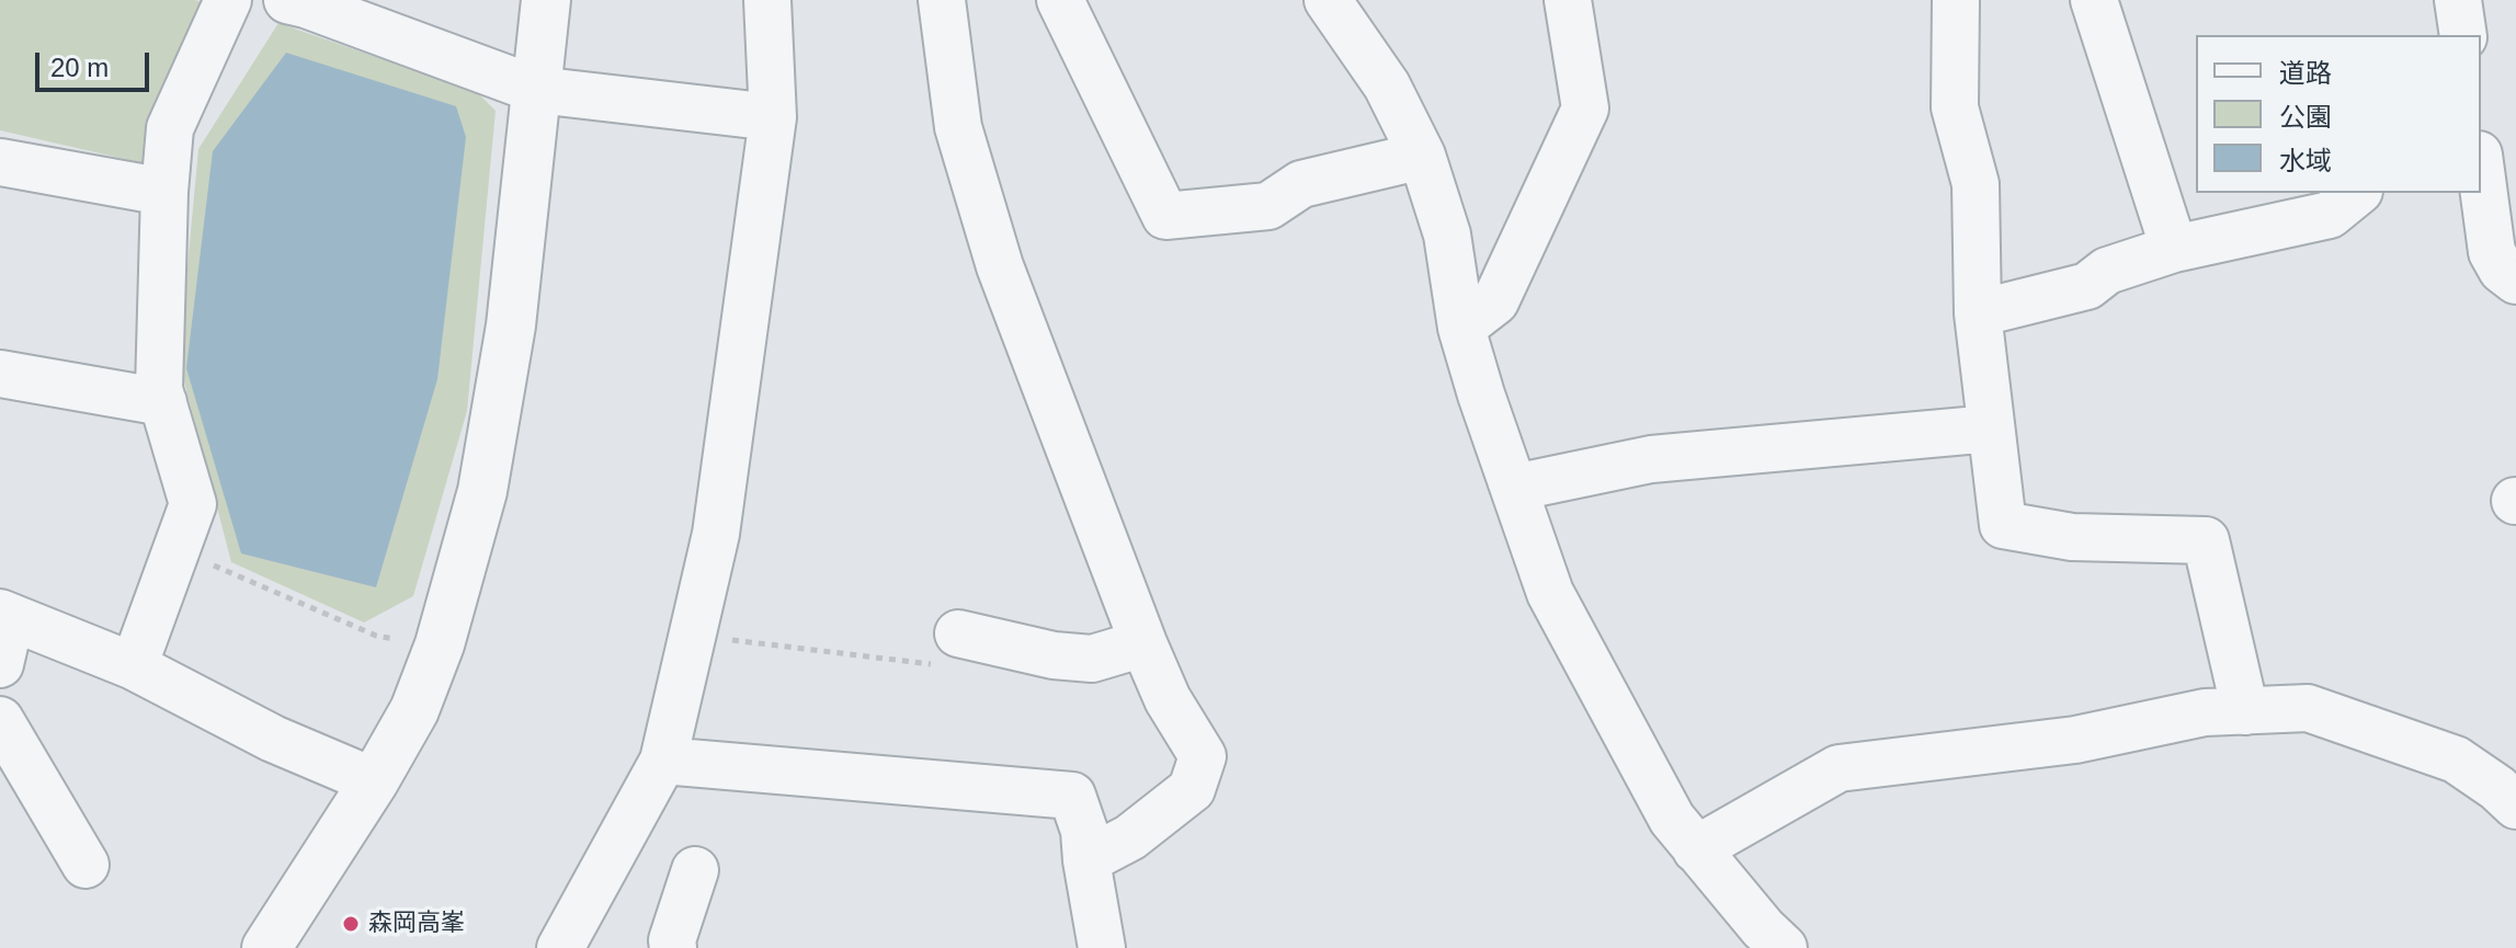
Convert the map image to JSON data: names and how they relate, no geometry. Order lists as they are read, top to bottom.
{
  "places": ["森岡高峯"],
  "legend": ["道路", "公園", "水域"],
  "scale_bar": "20 m"
}
